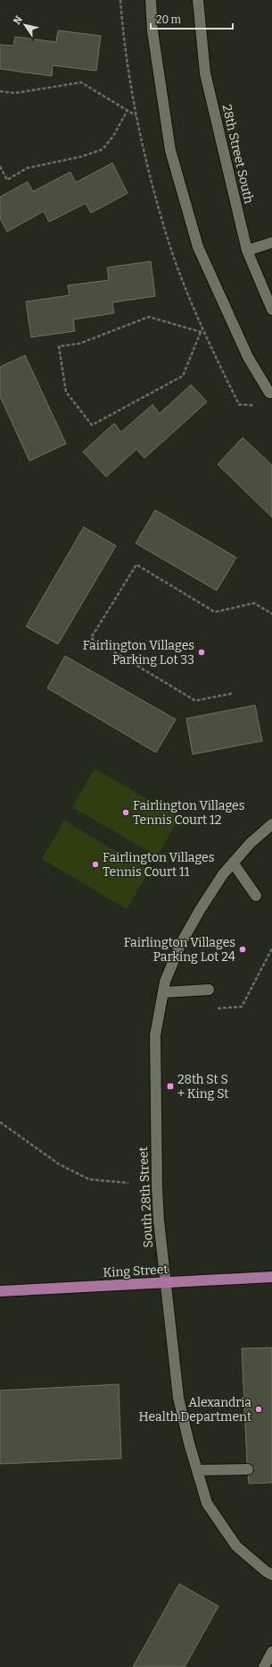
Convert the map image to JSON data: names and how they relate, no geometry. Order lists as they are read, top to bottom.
{
  "streets": {
    "main road": ["King Street"],
    "street": ["28th Street South", "South 28th Street"]
  },
  "crossings": [
    ["South 28th Street", "King Street"]
  ],
  "places": {
    "other": [
      "Fairlington Villages Parking Lot 33",
      "Fairlington Villages Tennis Court 12",
      "Fairlington Villages Tennis Court 11",
      "Fairlington Villages Parking Lot 24",
      "Alexandria Health Department"
    ],
    "transit": ["28th St S + King St"]
  },
  "scale_bar": "20 m",
  "north": "top left"
}
